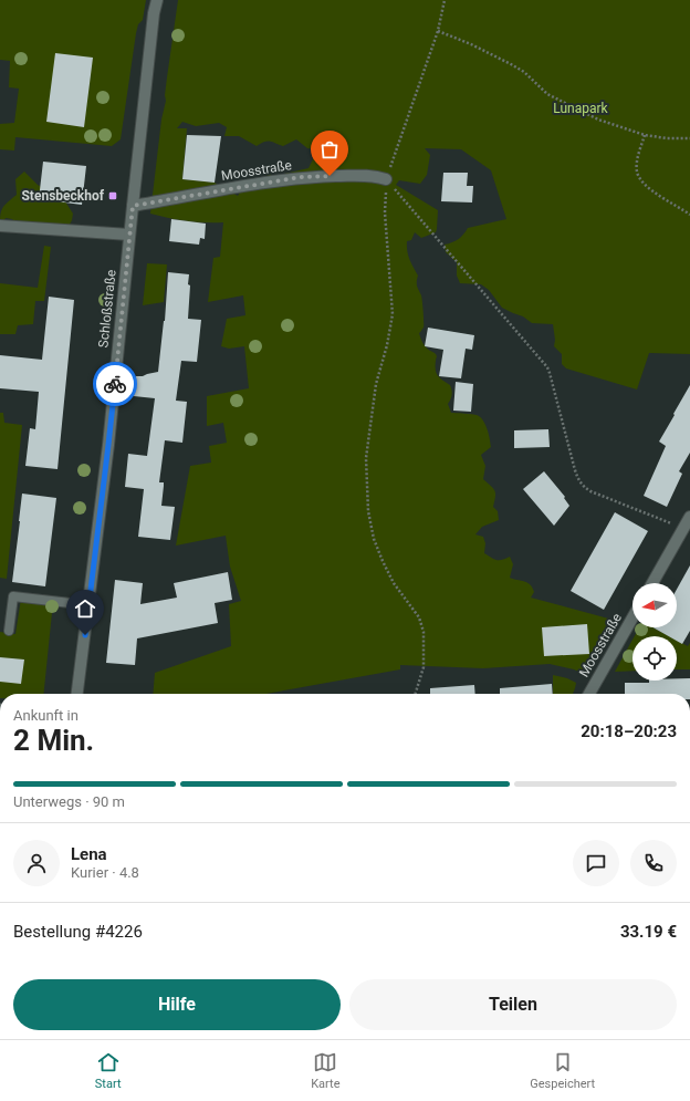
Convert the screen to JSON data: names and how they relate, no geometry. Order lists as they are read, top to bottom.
{
  "streets": {
    "street": ["Moosstraße", "Schloßstraße"]
  },
  "crossings": [
    ["Moosstraße", "Schloßstraße"]
  ],
  "parks": ["Lunapark"],
  "places": {
    "transit": ["Stensbeckhof"]
  },
  "north": "left",
  "page": {
    "heading": ["2 Min.", "Ankunft in", "20:18–20:23"],
    "panel": [
      "Lena",
      "Kurier · 4.8",
      "Bestellung #4226",
      "33.19 €"
    ],
    "bar": "Unterwegs · 90 m",
    "buttons": ["Hilfe", "Teilen"],
    "tabs": ["Start", "Karte", "Gespeichert"]
  }
}
